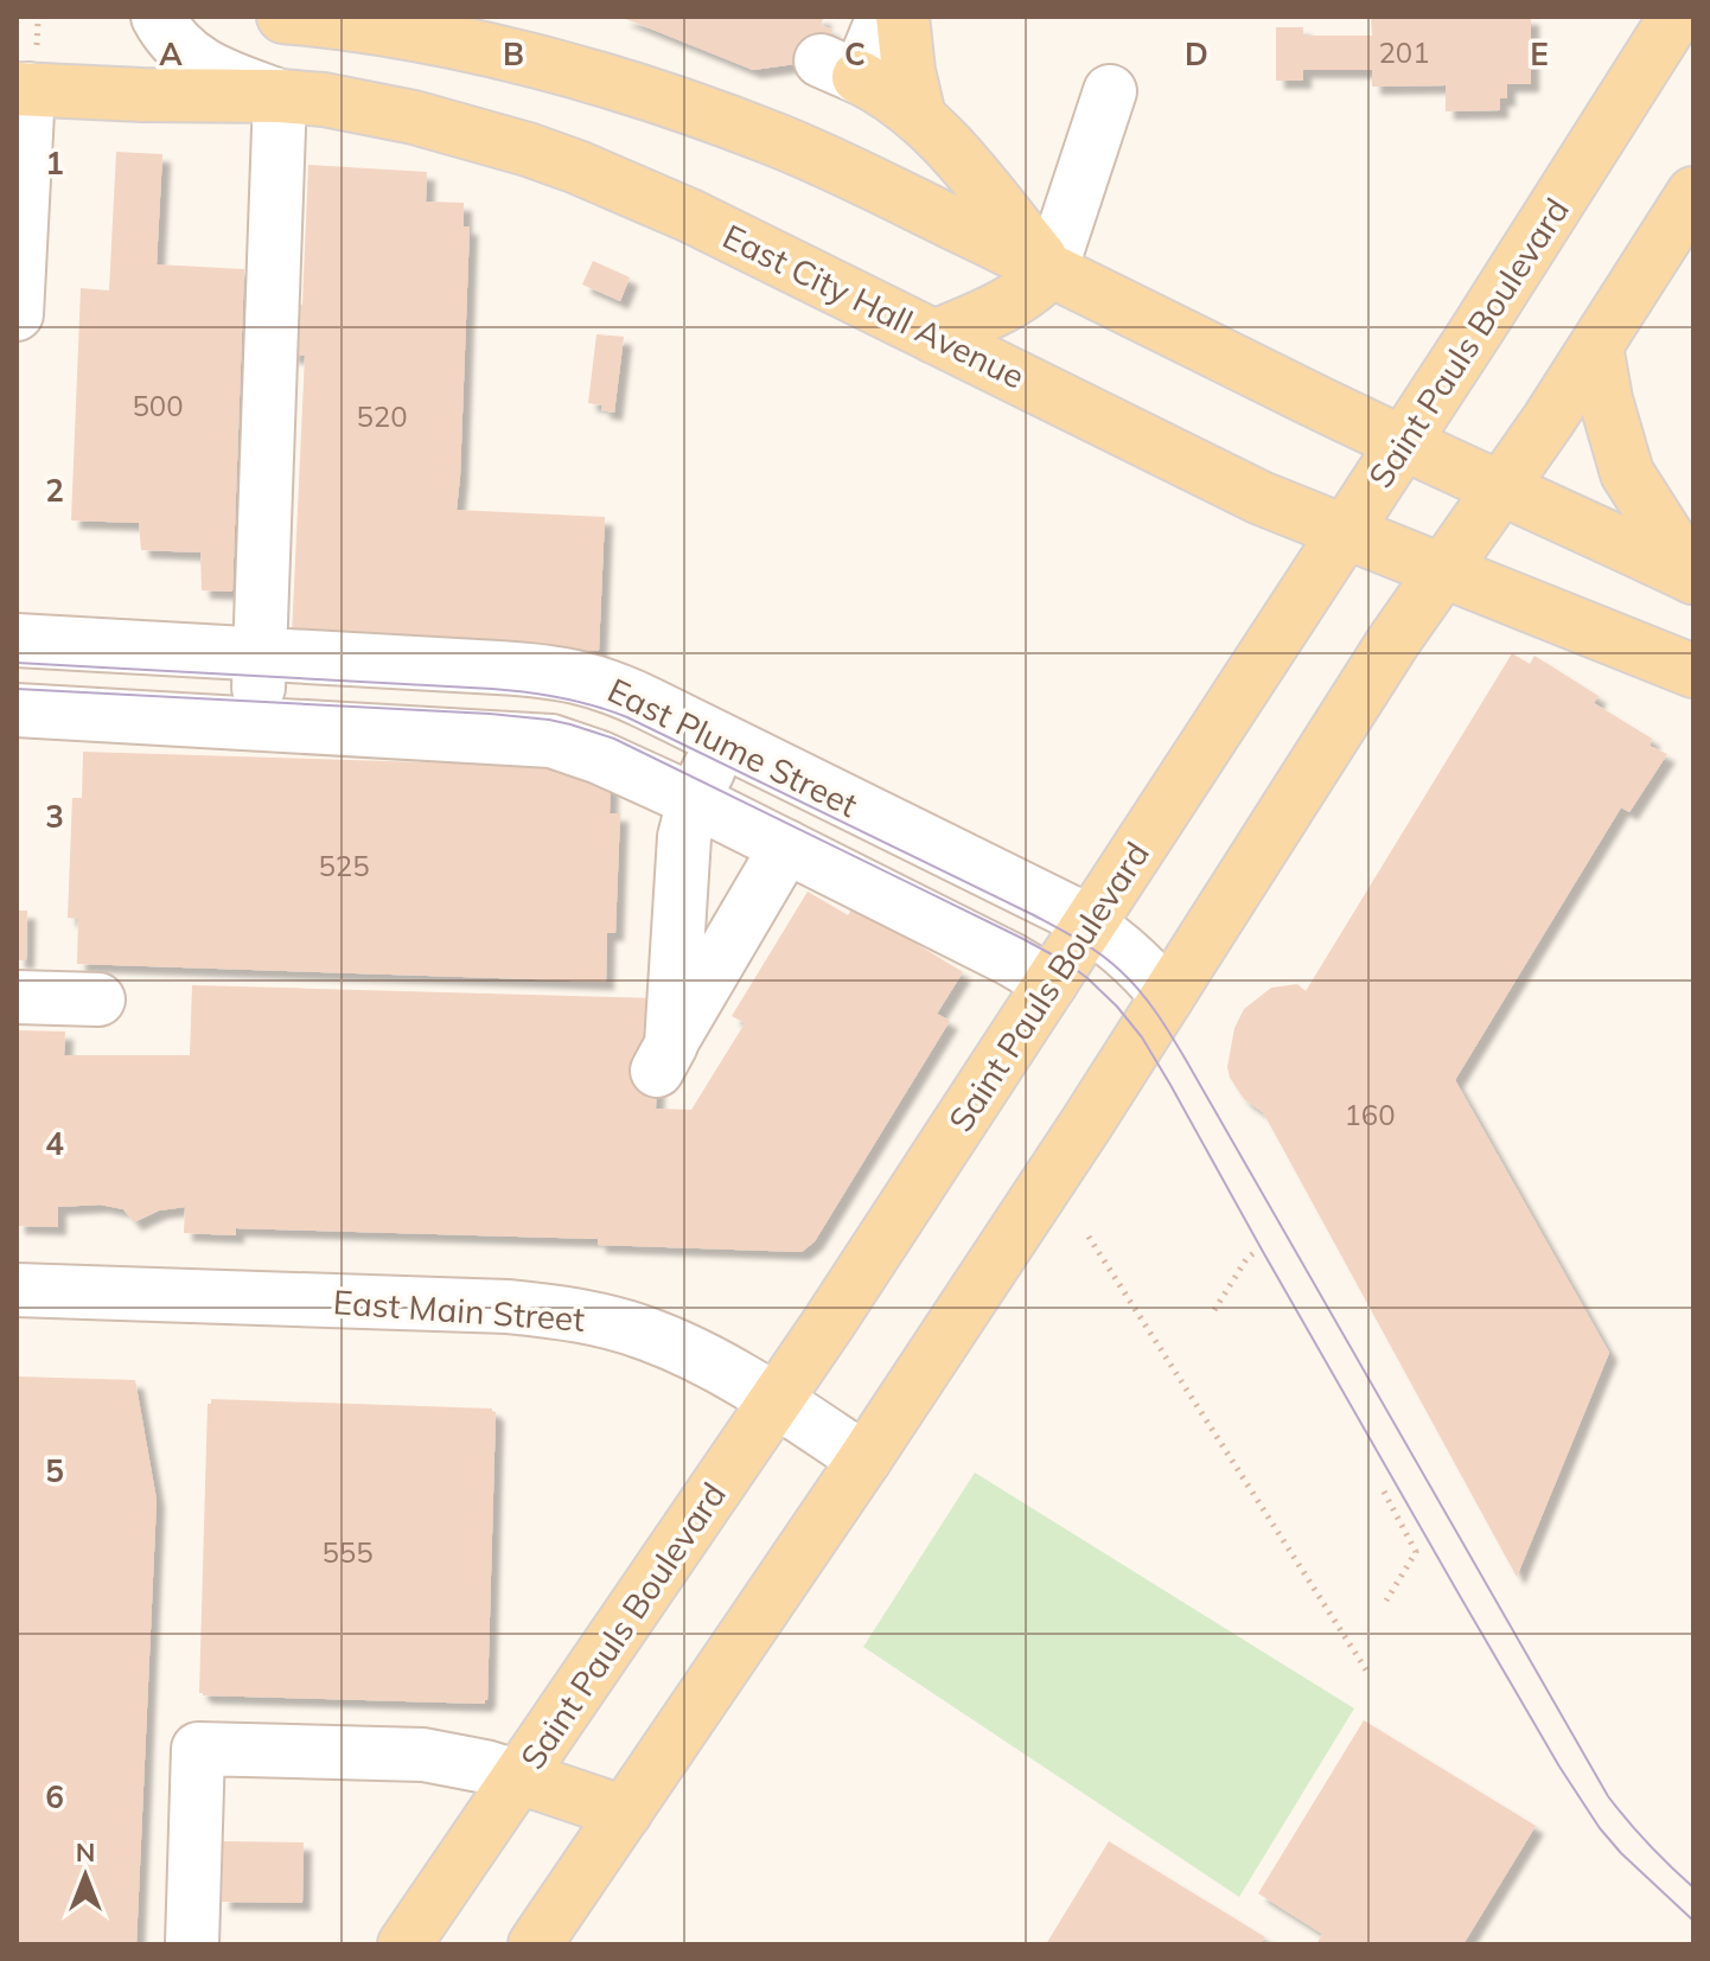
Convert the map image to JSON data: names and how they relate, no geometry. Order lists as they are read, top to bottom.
{
  "streets": {
    "main road": ["East City Hall Avenue", "Saint Pauls Boulevard"],
    "street": ["East Plume Street", "East Main Street"]
  },
  "crossings": [
    ["East City Hall Avenue", "Saint Pauls Boulevard"],
    ["Saint Pauls Boulevard", "East Plume Street"],
    ["Saint Pauls Boulevard", "East Main Street"]
  ],
  "house_numbers": [
    "201",
    "500",
    "520",
    "525",
    "160",
    "555"
  ],
  "north": "top",
  "grid": {
    "columns": [
      "A",
      "B",
      "C",
      "D",
      "E"
    ],
    "rows": [
      "1",
      "2",
      "3",
      "4",
      "5",
      "6"
    ]
  }
}
